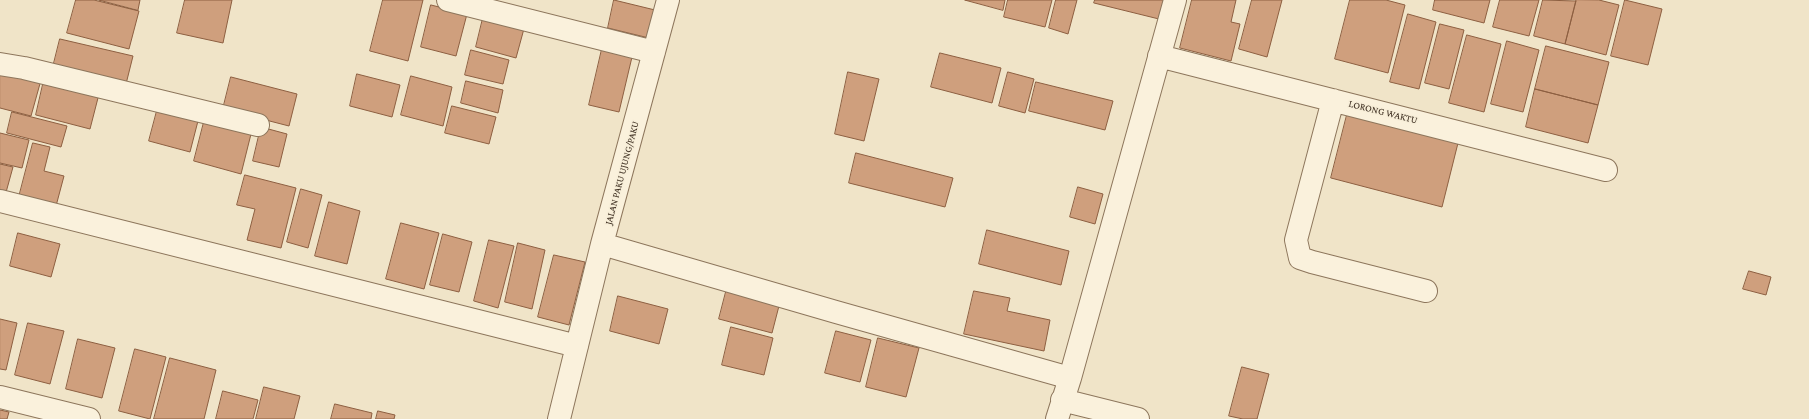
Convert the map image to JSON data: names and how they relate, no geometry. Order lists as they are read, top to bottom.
{
  "streets": {
    "street": ["LORONG WAKTU", "JALAN PAKU UJUNG/PAKU"]
  }
}
